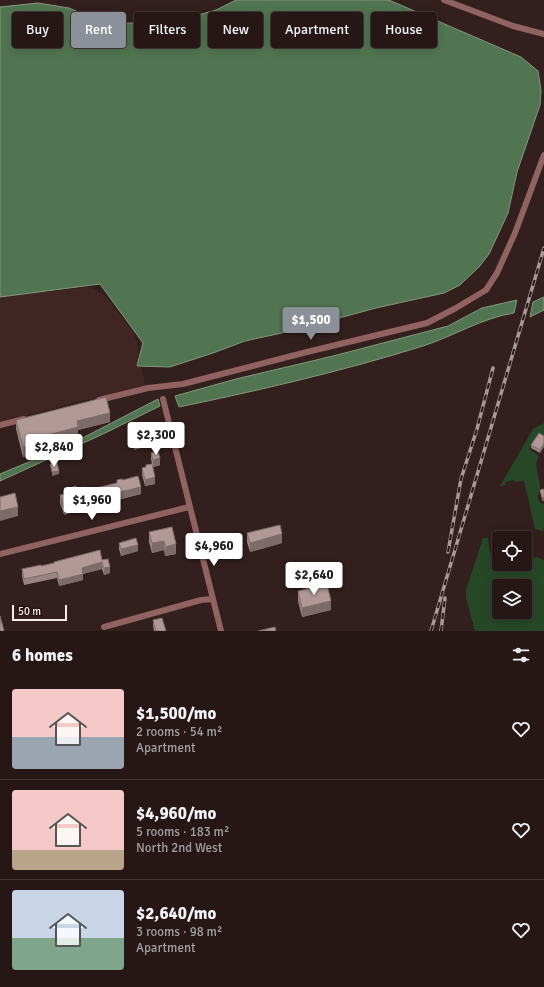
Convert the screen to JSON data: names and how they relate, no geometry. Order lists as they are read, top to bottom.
{
  "scale_bar": "50 m",
  "page": {
    "chip": [
      "Buy",
      "Rent",
      "Filters",
      "New",
      "Apartment",
      "House"
    ],
    "price": [
      "$1,500",
      "$2,300",
      "$2,840",
      "$1,960",
      "$4,960",
      "$2,640"
    ],
    "scale": "50 m",
    "heading": "6 homes",
    "list": [
      {
        "name": "$1,500/mo",
        "note": "2 rooms · 54 m² · Apartment"
      },
      {
        "name": "$4,960/mo",
        "note": "5 rooms · 183 m² · North 2nd West"
      },
      {
        "name": "$2,640/mo",
        "note": "3 rooms · 98 m² · Apartment"
      }
    ]
  }
}
